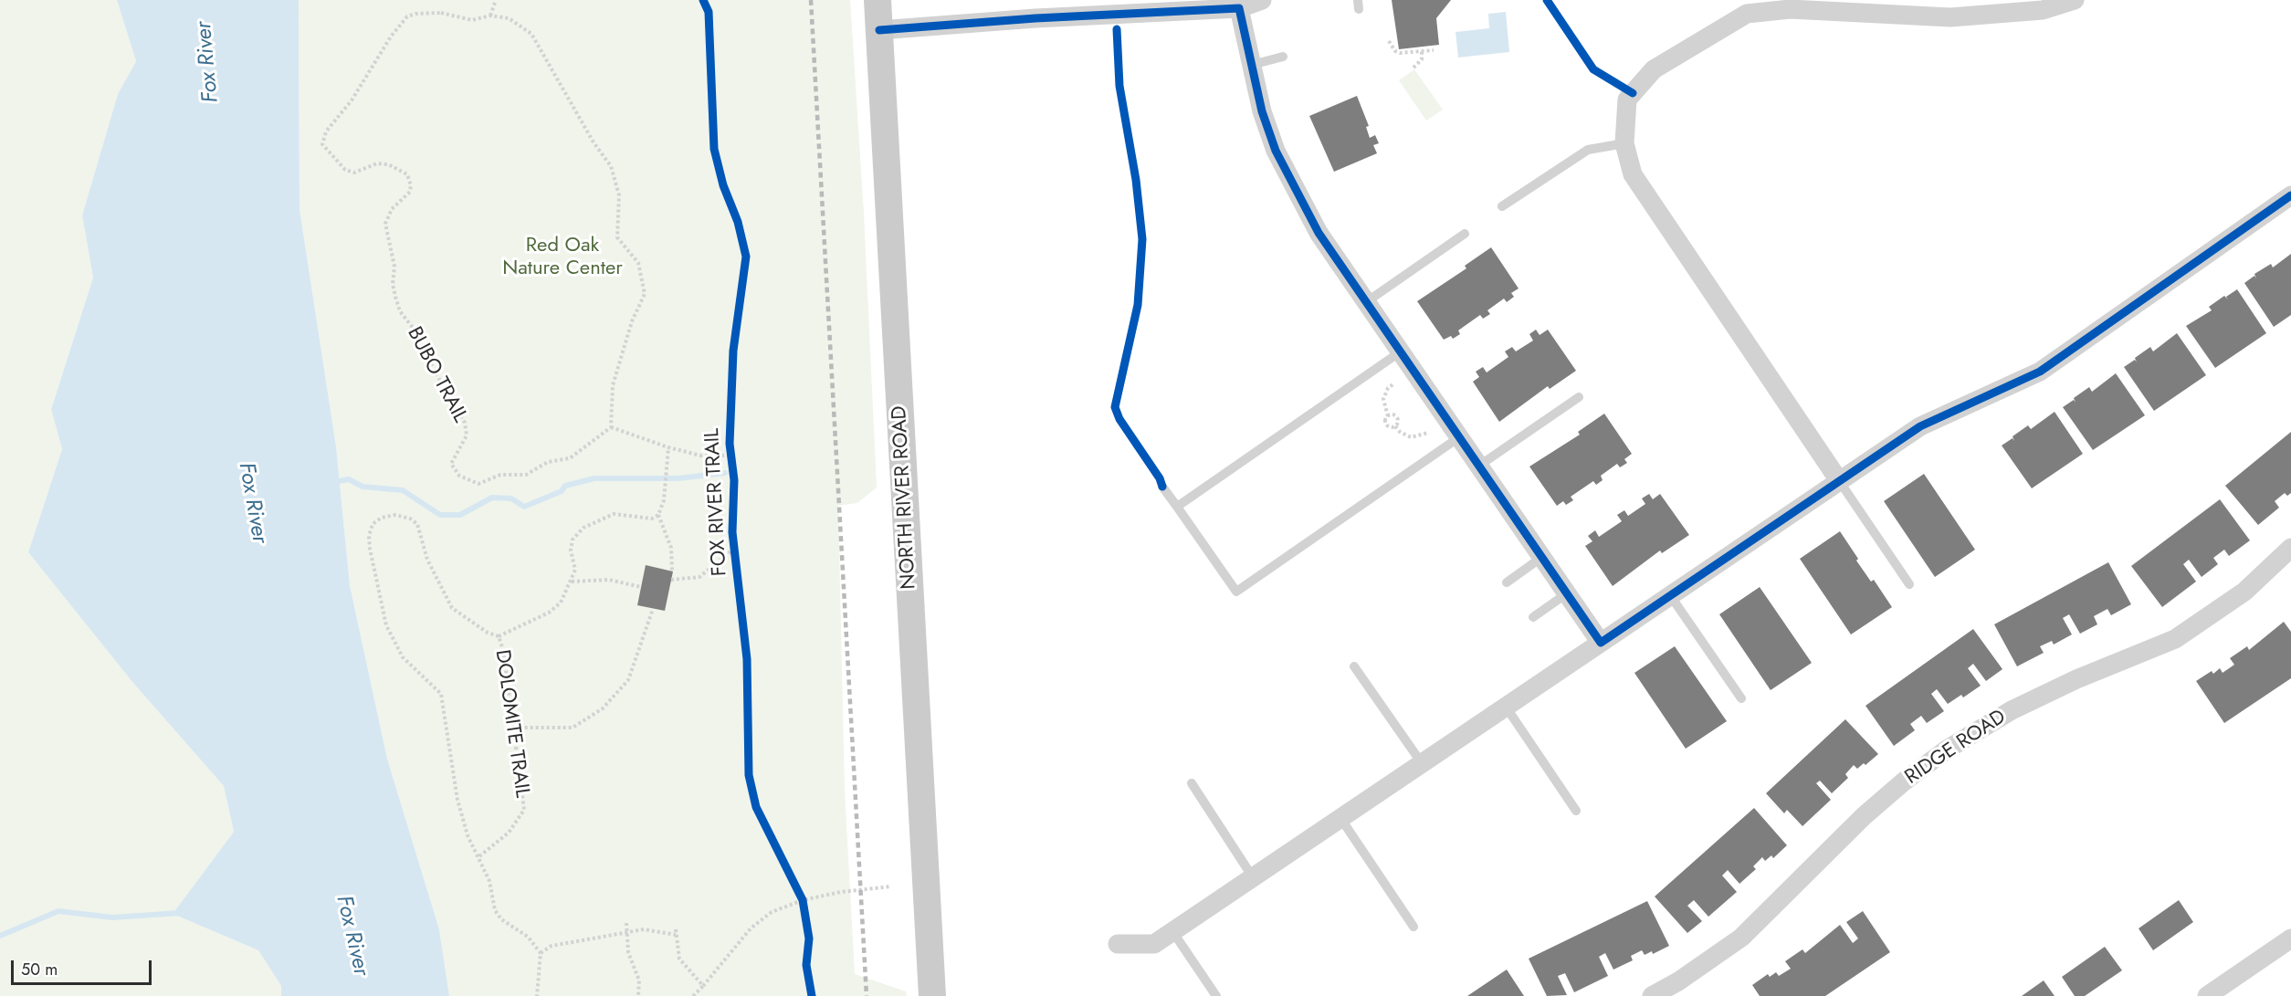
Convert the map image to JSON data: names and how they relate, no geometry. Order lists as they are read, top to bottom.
{
  "streets": {
    "main road": ["NORTH RIVER ROAD"],
    "street": ["RIDGE ROAD"],
    "path": ["BUBO TRAIL", "DOLOMITE TRAIL"],
    "cycle path": ["FOX RIVER TRAIL"]
  },
  "water": ["Fox River"],
  "parks": ["Red Oak Nature Center"],
  "scale_bar": "50 m"
}
